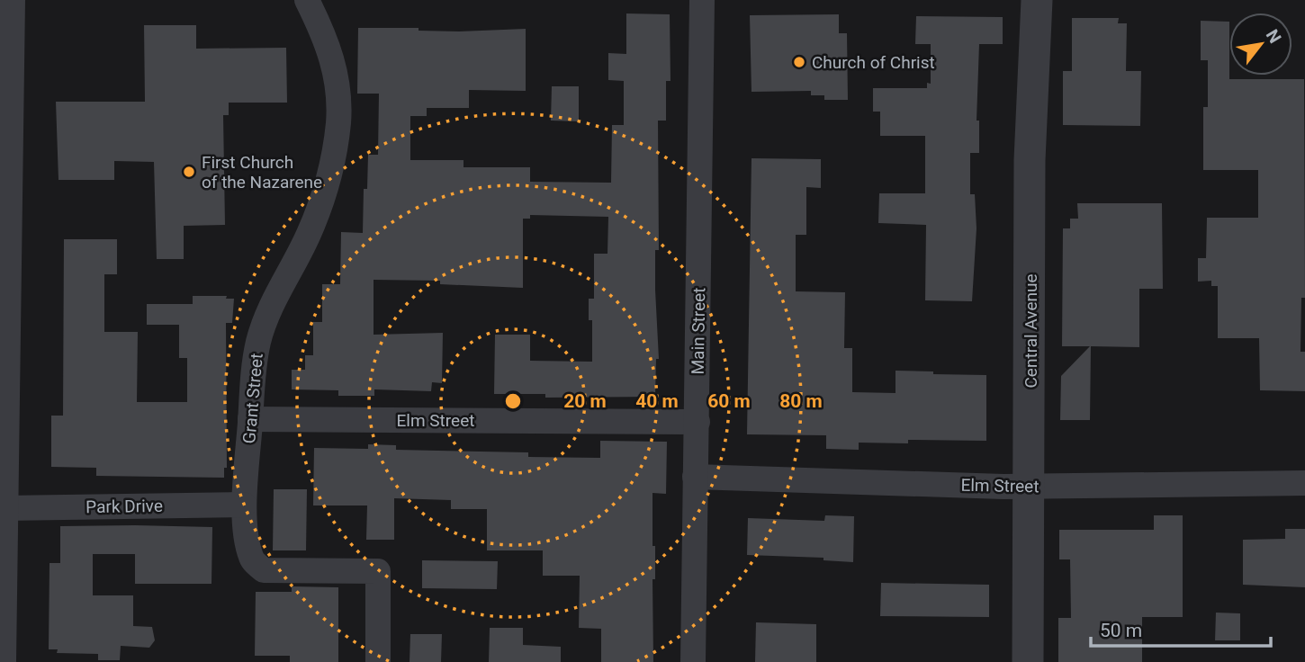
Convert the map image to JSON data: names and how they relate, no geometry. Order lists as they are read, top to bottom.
{
  "streets": {
    "street": [
      "Main Street",
      "Central Avenue",
      "Grant Street",
      "Elm Street",
      "Park Drive"
    ]
  },
  "crossings": [
    ["Main Street", "Elm Street"],
    ["Central Avenue", "Elm Street"],
    ["Grant Street", "Elm Street"],
    ["Grant Street", "Park Drive"]
  ],
  "places": ["Church of Christ", "First Church of the Nazarene"],
  "scale_bar": "50 m",
  "north": "top right",
  "rings": [
    "20 m",
    "40 m",
    "60 m",
    "80 m"
  ]
}
